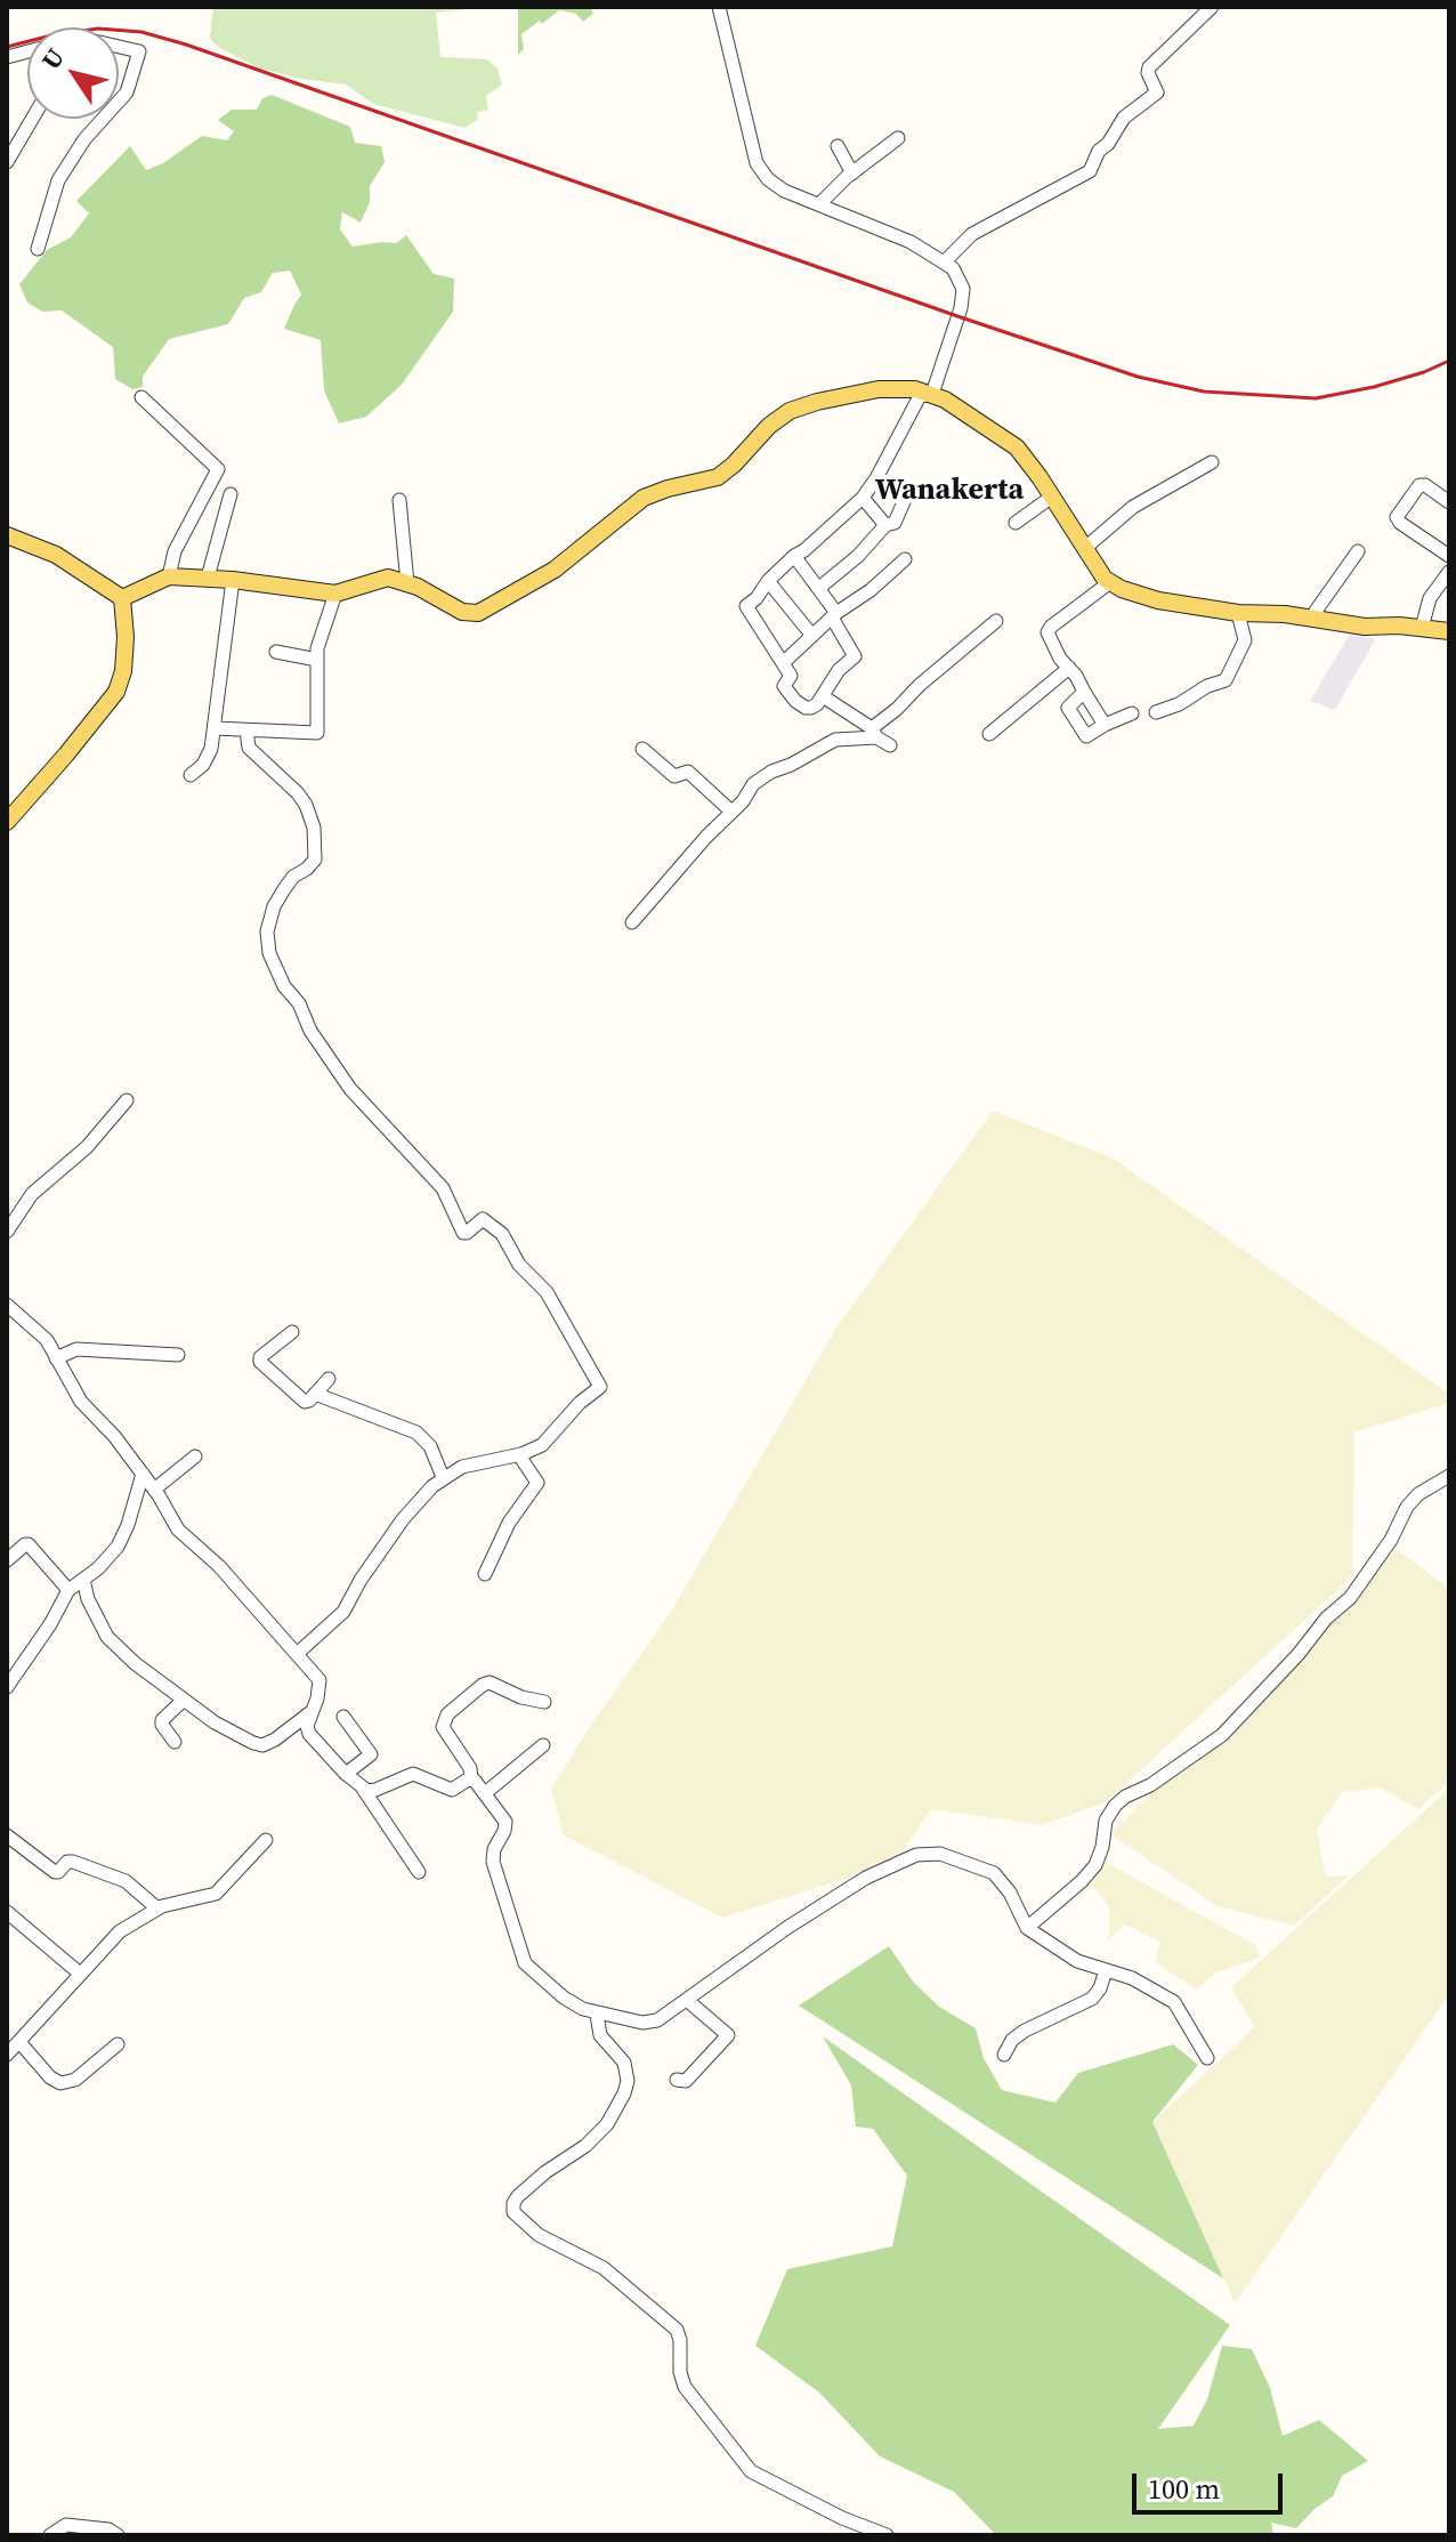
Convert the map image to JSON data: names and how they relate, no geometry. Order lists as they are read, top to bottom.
{
  "districts": ["Wanakerta"],
  "scale_bar": "100 m",
  "north": "top left"
}
